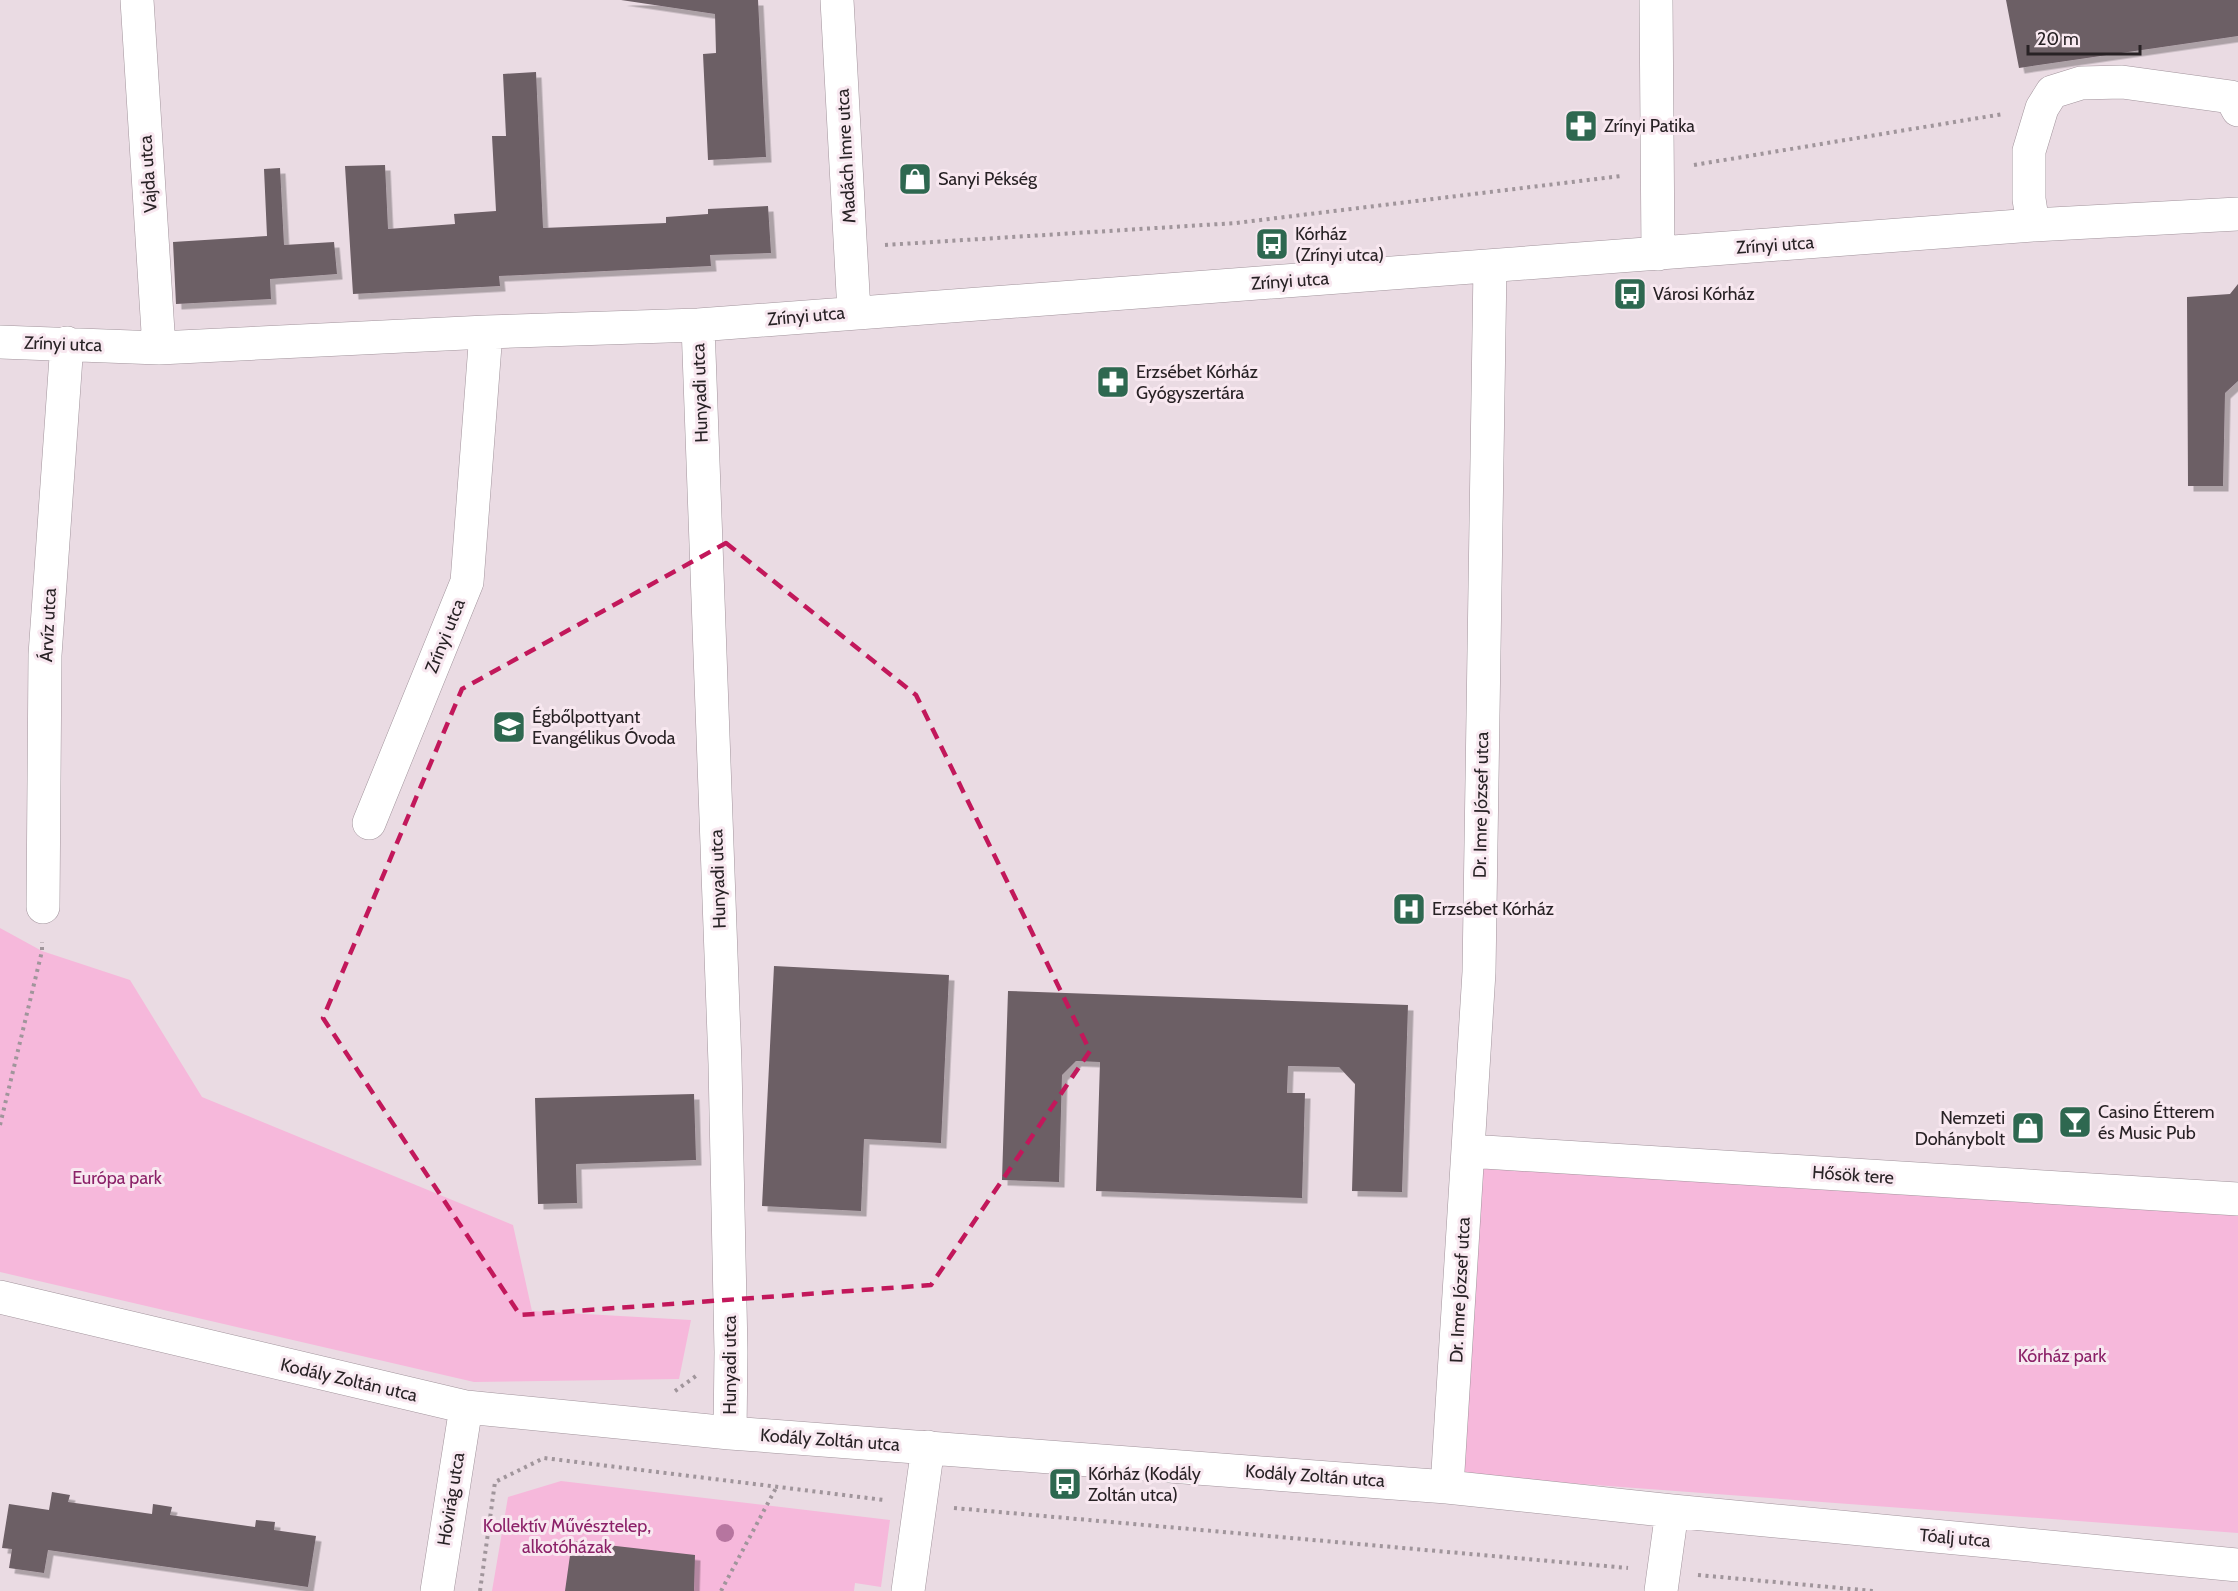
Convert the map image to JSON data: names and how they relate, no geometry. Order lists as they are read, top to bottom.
{
  "streets": {
    "street": [
      "Madách Imre utca",
      "Vajda utca",
      "Zrínyi utca",
      "Hunyadi utca",
      "Árvíz utca",
      "Dr. Imre József utca",
      "Hősök tere",
      "Kodály Zoltán utca",
      "Hóvirág utca",
      "Tóalj utca"
    ]
  },
  "crossings": [
    ["Madách Imre utca", "Zrínyi utca"],
    ["Vajda utca", "Zrínyi utca"],
    ["Zrínyi utca", "Hunyadi utca"],
    ["Zrínyi utca", "Árvíz utca"],
    ["Zrínyi utca", "Dr. Imre József utca"],
    ["Hunyadi utca", "Kodály Zoltán utca"],
    ["Dr. Imre József utca", "Hősök tere"],
    ["Dr. Imre József utca", "Kodály Zoltán utca"],
    ["Kodály Zoltán utca", "Hóvirág utca"],
    ["Kodály Zoltán utca", "Tóalj utca"]
  ],
  "parks": ["Európa park", "Kórház park", "Kollektív Művésztelep, alkotóházak"],
  "places": {
    "pharmacy": ["Zrínyi Patika", "Erzsébet Kórház Gyógyszertára"],
    "shop": ["Sanyi Pékség", "Nemzeti Dohánybolt"],
    "bus stop": ["Kórház (Zrínyi utca)", "Városi Kórház", "Kórház (Kodály Zoltán utca)"],
    "school or university": ["Égbőlpottyant Evangélikus Óvoda"],
    "hospital": ["Erzsébet Kórház"],
    "bar": ["Casino Étterem és Music Pub"]
  },
  "scale_bar": "20 m"
}
